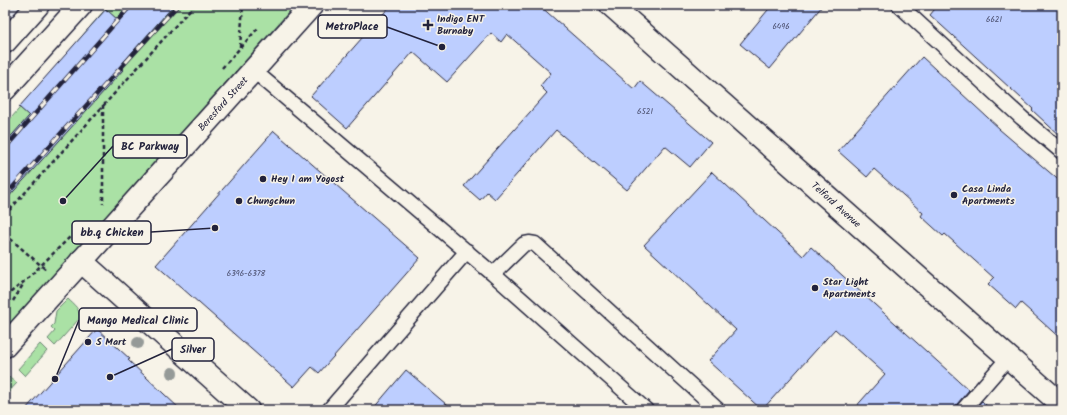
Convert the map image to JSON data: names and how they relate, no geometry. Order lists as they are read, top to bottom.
{
  "streets": {
    "street": ["Beresford Street", "Telford Avenue"]
  },
  "places": {
    "health": ["Indigo ENT Burnaby"],
    "other": [
      "MetroPlace",
      "Hey I am Yogost",
      "Casa Linda Apartments",
      "BC Parkway",
      "Chungchun",
      "bb.q Chicken",
      "Star Light Apartments",
      "S Mart",
      "Silver",
      "Mango Medical Clinic"
    ]
  },
  "house_numbers": [
    "6621",
    "6496",
    "6521",
    "6396-6378"
  ]
}
